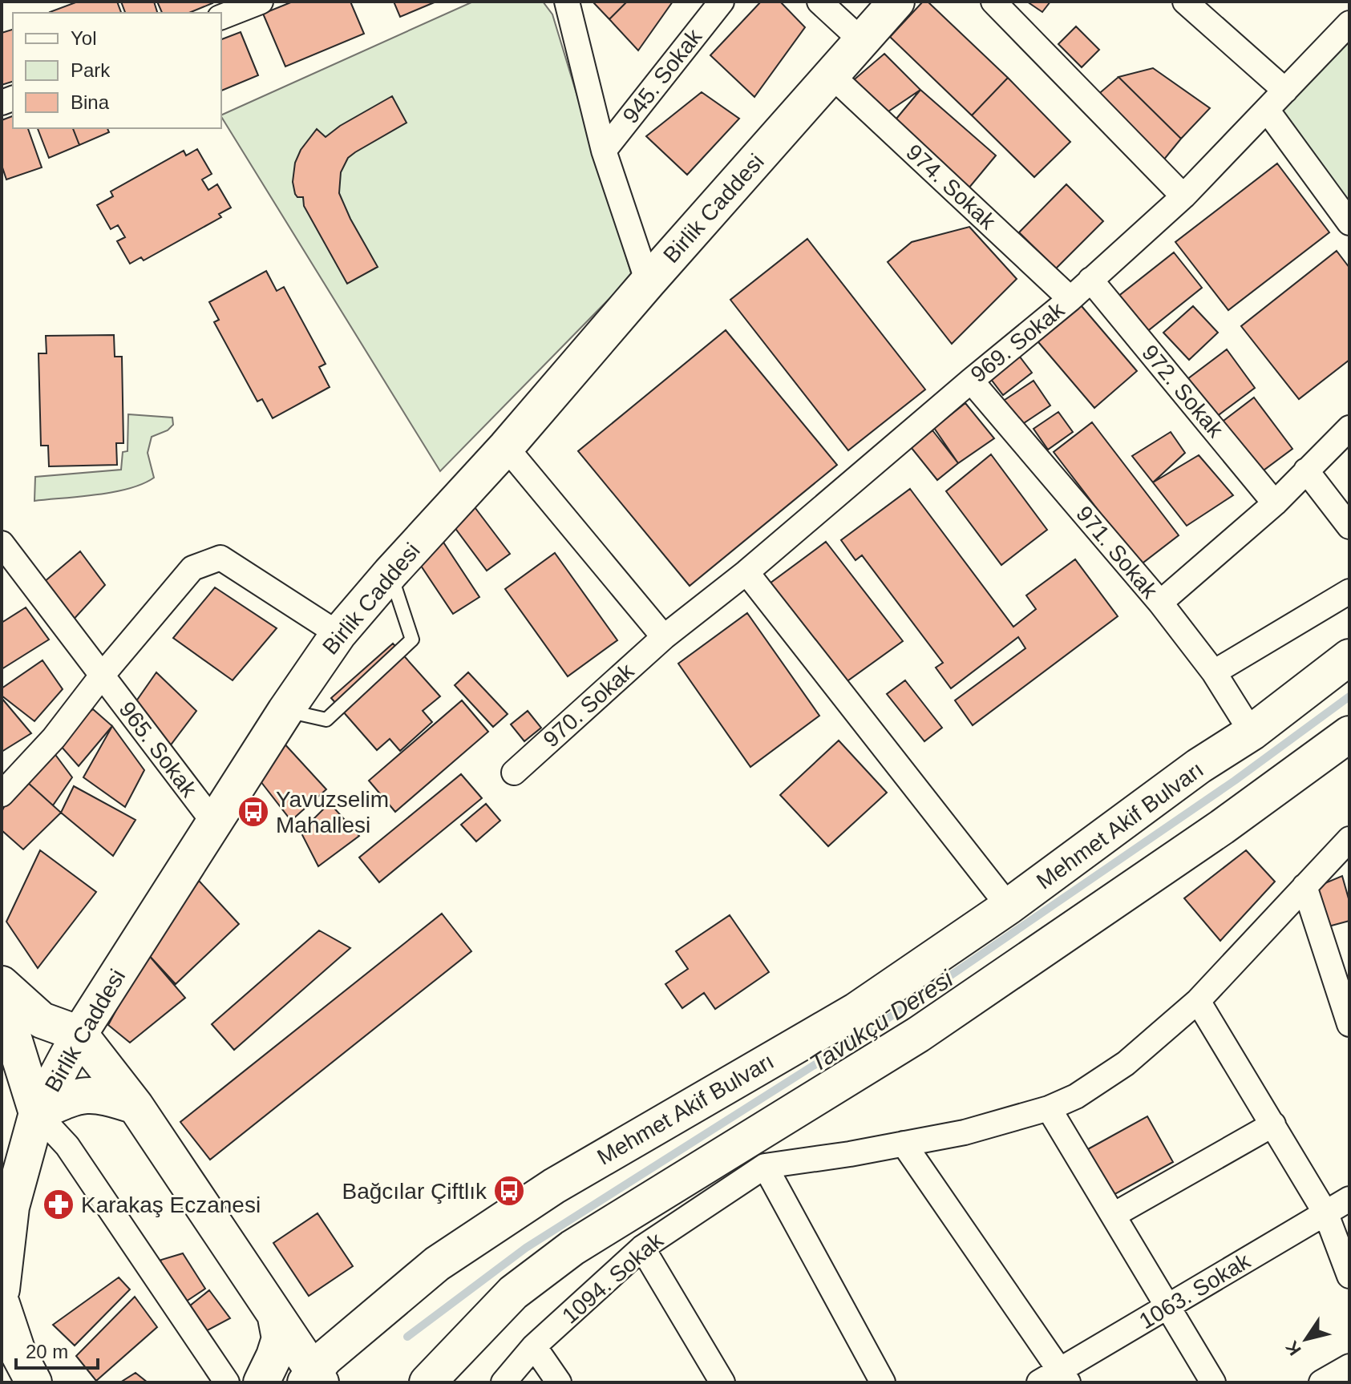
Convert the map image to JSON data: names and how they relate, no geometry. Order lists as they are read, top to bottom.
{
  "streets": {
    "main road": ["Birlik Caddesi", "Mehmet Akif Bulvarı"],
    "street": [
      "945. Sokak",
      "974. Sokak",
      "969. Sokak",
      "972. Sokak",
      "971. Sokak",
      "970. Sokak",
      "965. Sokak",
      "1094. Sokak",
      "1063. Sokak"
    ]
  },
  "crossings": [
    ["974. Sokak", "Birlik Caddesi"],
    ["974. Sokak", "969. Sokak"],
    ["Birlik Caddesi", "965. Sokak"],
    ["969. Sokak", "972. Sokak"],
    ["969. Sokak", "971. Sokak"],
    ["969. Sokak", "970. Sokak"],
    ["971. Sokak", "Mehmet Akif Bulvarı"]
  ],
  "water": ["Tavukçu Deresi"],
  "places": {
    "bus stop": ["Yavuzselim Mahallesi", "Bağcılar Çiftlık"],
    "pharmacy": ["Karakaş Eczanesi"]
  },
  "legend": ["Yol", "Park", "Bina"],
  "scale_bar": "20 m",
  "north": "bottom left"
}
